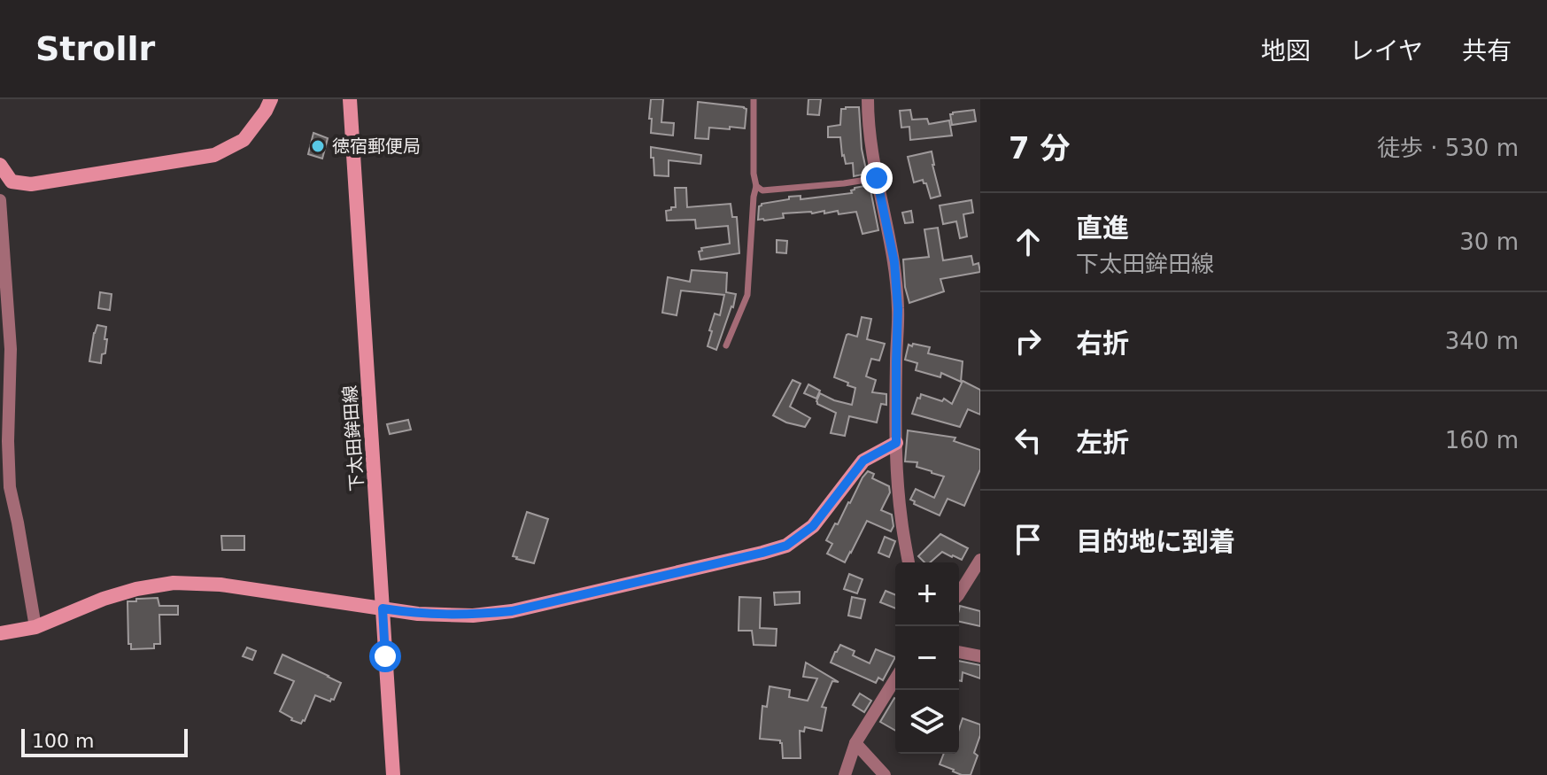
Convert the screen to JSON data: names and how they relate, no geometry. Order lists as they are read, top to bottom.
{
  "streets": {
    "street": ["下太田鉾田線"]
  },
  "places": ["徳宿郵便局"],
  "scale_bar": "100 m",
  "page": {
    "header": "Strollr",
    "nav": ["地図", "レイヤ", "共有"],
    "heading": ["7 分", "徒歩 · 530 m"],
    "list": [
      ["直進", "下太田鉾田線", "30 m"],
      ["右折", "340 m"],
      ["左折", "160 m"],
      "目的地に到着"
    ],
    "map_buttons": ["+", "−"],
    "scale": "100 m"
  }
}
